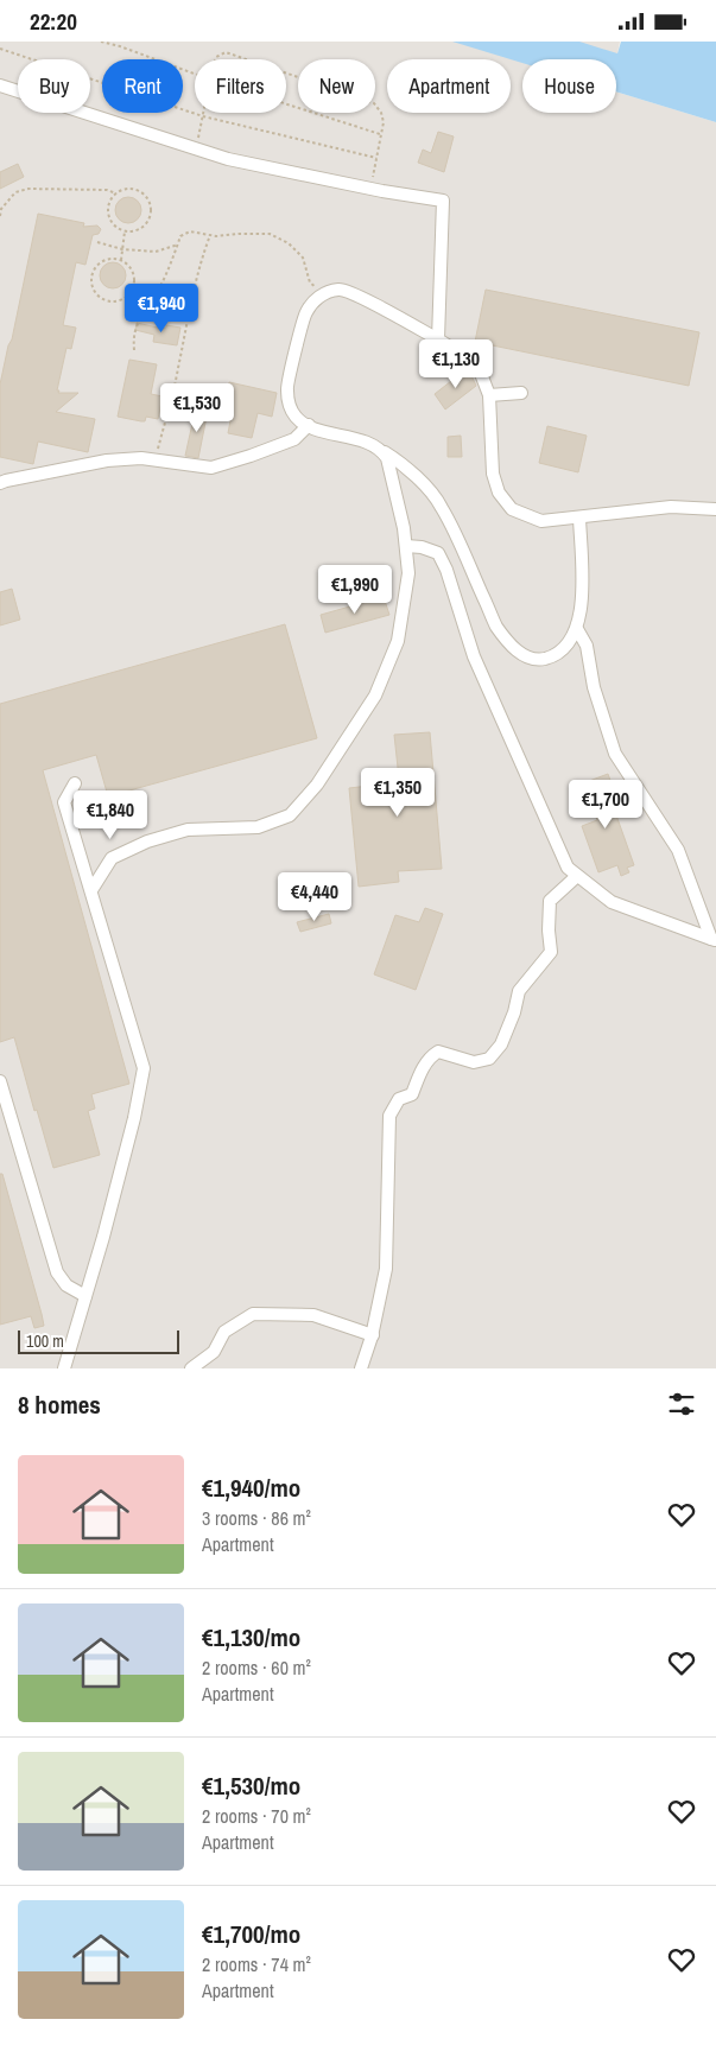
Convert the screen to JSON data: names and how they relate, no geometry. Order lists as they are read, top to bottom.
{
  "scale_bar": "100 m",
  "page": {
    "status": "22:20",
    "chip": [
      "Buy",
      "Rent",
      "Filters",
      "New",
      "Apartment",
      "House"
    ],
    "price": [
      "€1,940",
      "€1,130",
      "€1,530",
      "€1,990",
      "€1,350",
      "€1,700",
      "€1,840",
      "€4,440"
    ],
    "scale": "100 m",
    "heading": "8 homes",
    "list": [
      {
        "name": "€1,940/mo",
        "note": "3 rooms · 86 m² · Apartment"
      },
      {
        "name": "€1,130/mo",
        "note": "2 rooms · 60 m² · Apartment"
      },
      {
        "name": "€1,530/mo",
        "note": "2 rooms · 70 m² · Apartment"
      },
      {
        "name": "€1,700/mo",
        "note": "2 rooms · 74 m² · Apartment"
      }
    ]
  }
}
